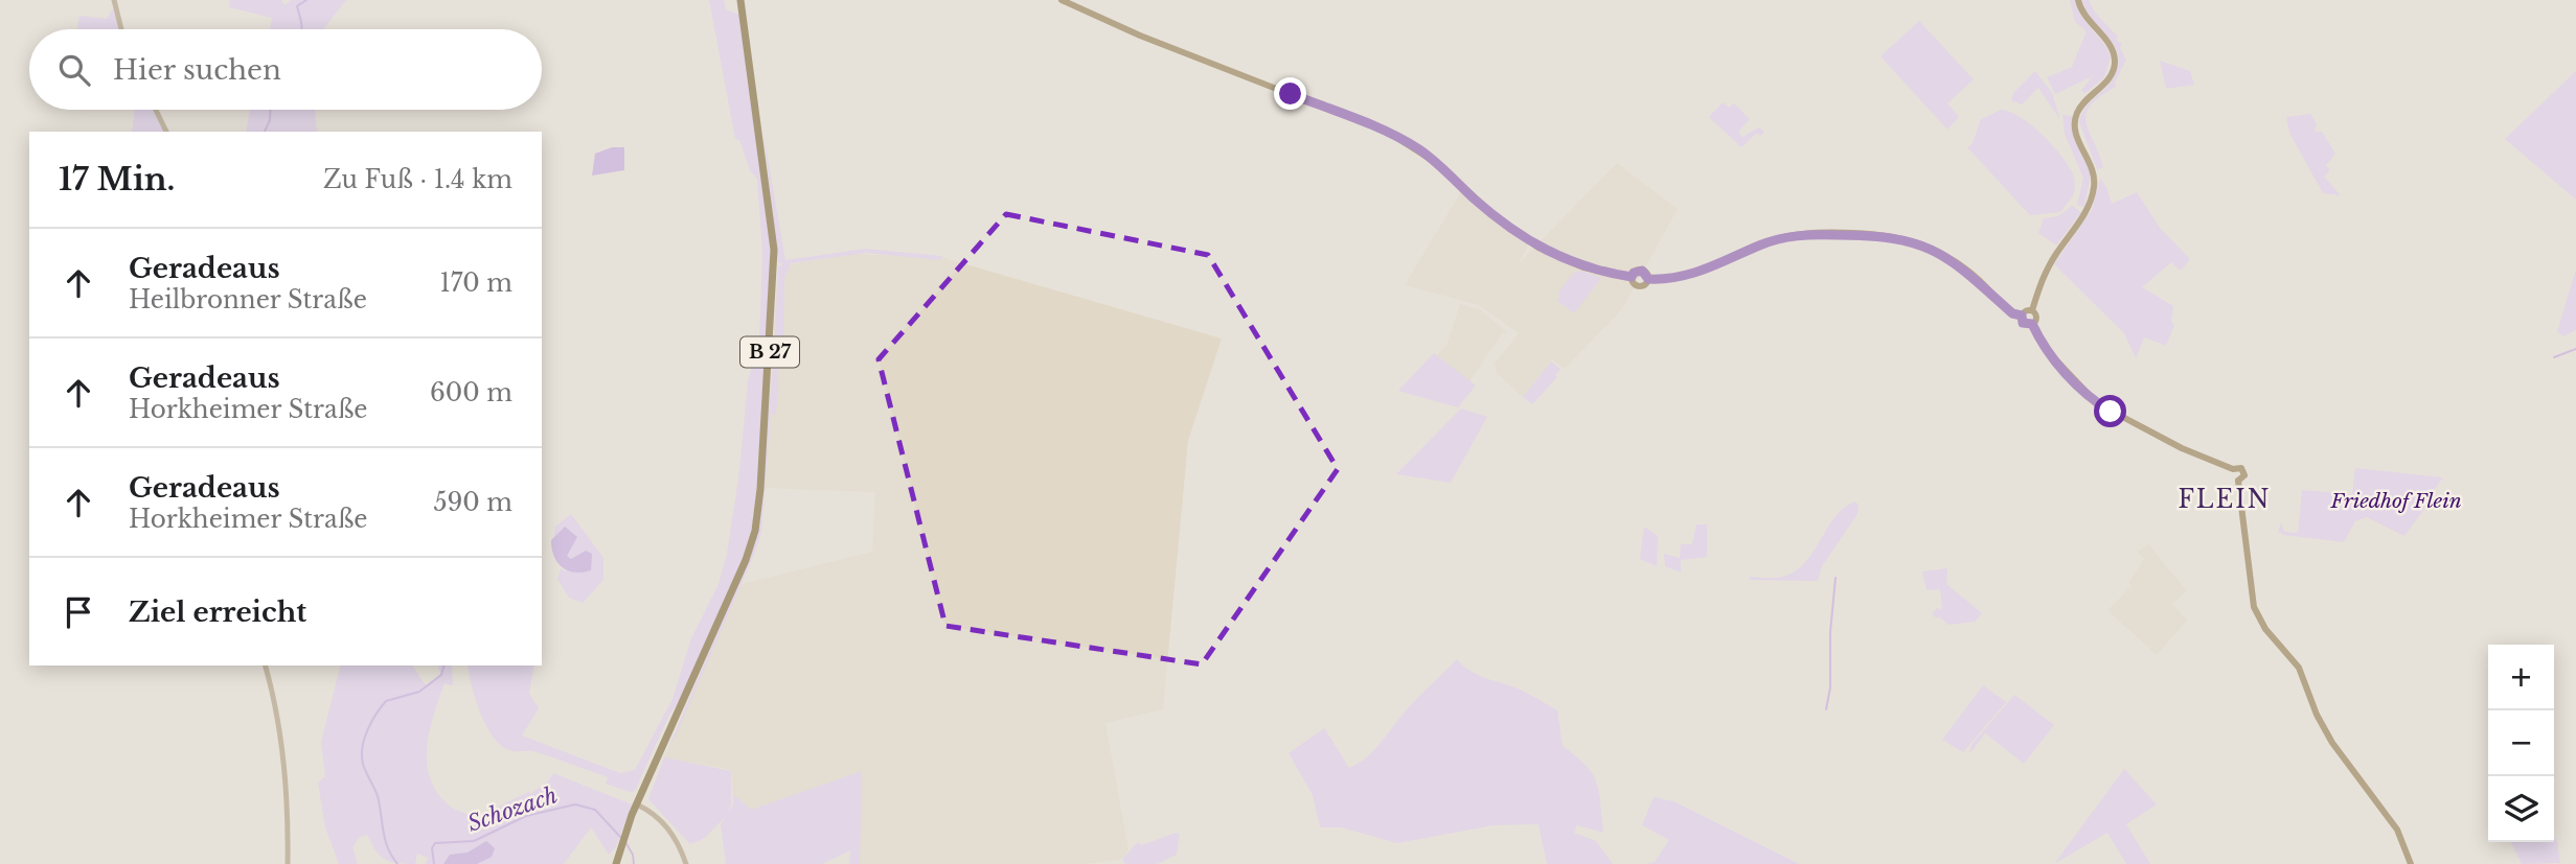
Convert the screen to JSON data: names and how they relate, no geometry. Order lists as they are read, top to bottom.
{
  "streets": {
    "main road": ["B 27"]
  },
  "districts": ["FLEIN"],
  "water": ["Schozach"],
  "parks": ["Friedhof Flein"],
  "page": {
    "search": "Hier suchen",
    "heading": ["17 Min.", "Zu Fuß · 1.4 km"],
    "list": [
      ["Geradeaus", "Heilbronner Straße", "170 m"],
      ["Geradeaus", "Horkheimer Straße", "600 m"],
      ["Geradeaus", "Horkheimer Straße", "590 m"],
      "Ziel erreicht"
    ],
    "map_buttons": ["+", "−"]
  }
}
